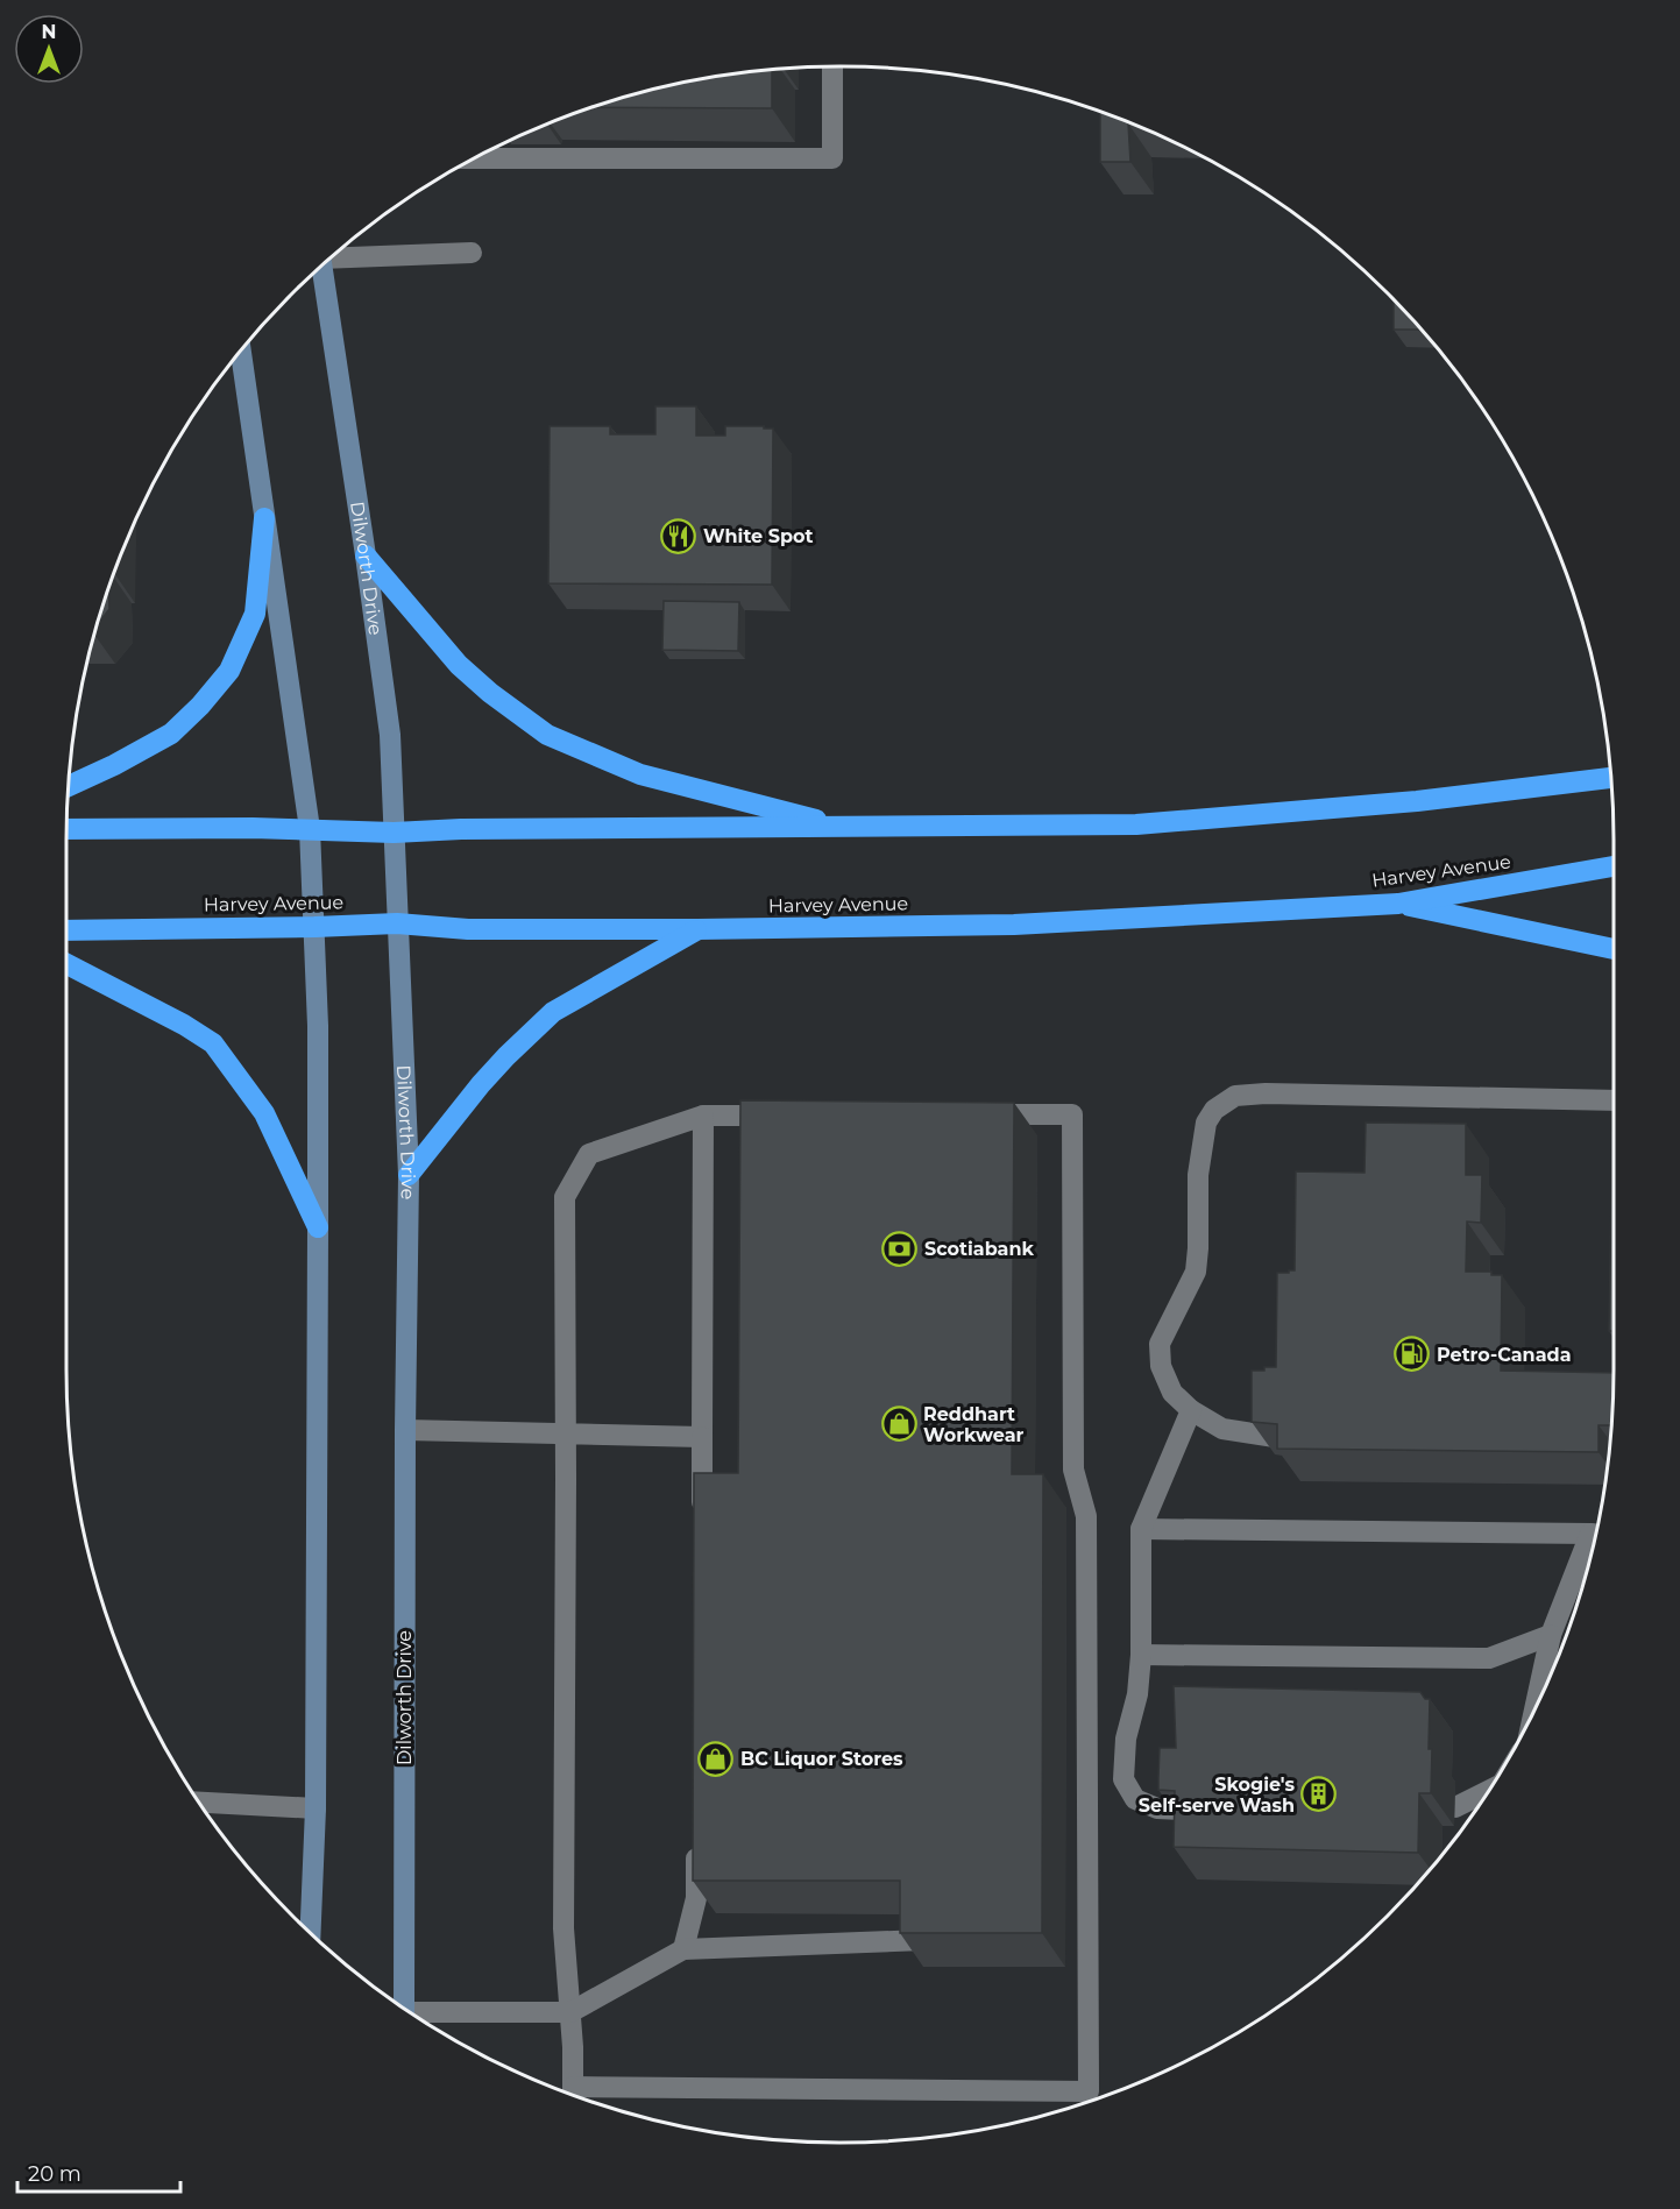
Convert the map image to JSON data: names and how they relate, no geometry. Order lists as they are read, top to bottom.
{
  "streets": {
    "highway": ["Harvey Avenue"],
    "main road": ["Dilworth Drive"]
  },
  "crossings": [
    ["Dilworth Drive", "Harvey Avenue"]
  ],
  "places": {
    "restaurant": ["White Spot"],
    "bank": ["Scotiabank"],
    "fuel station": ["Petro-Canada"],
    "shop": ["Reddhart Workwear", "BC Liquor Stores"],
    "building": ["Skogie's Self-serve Wash"]
  },
  "scale_bar": "20 m",
  "north": "top"
}
